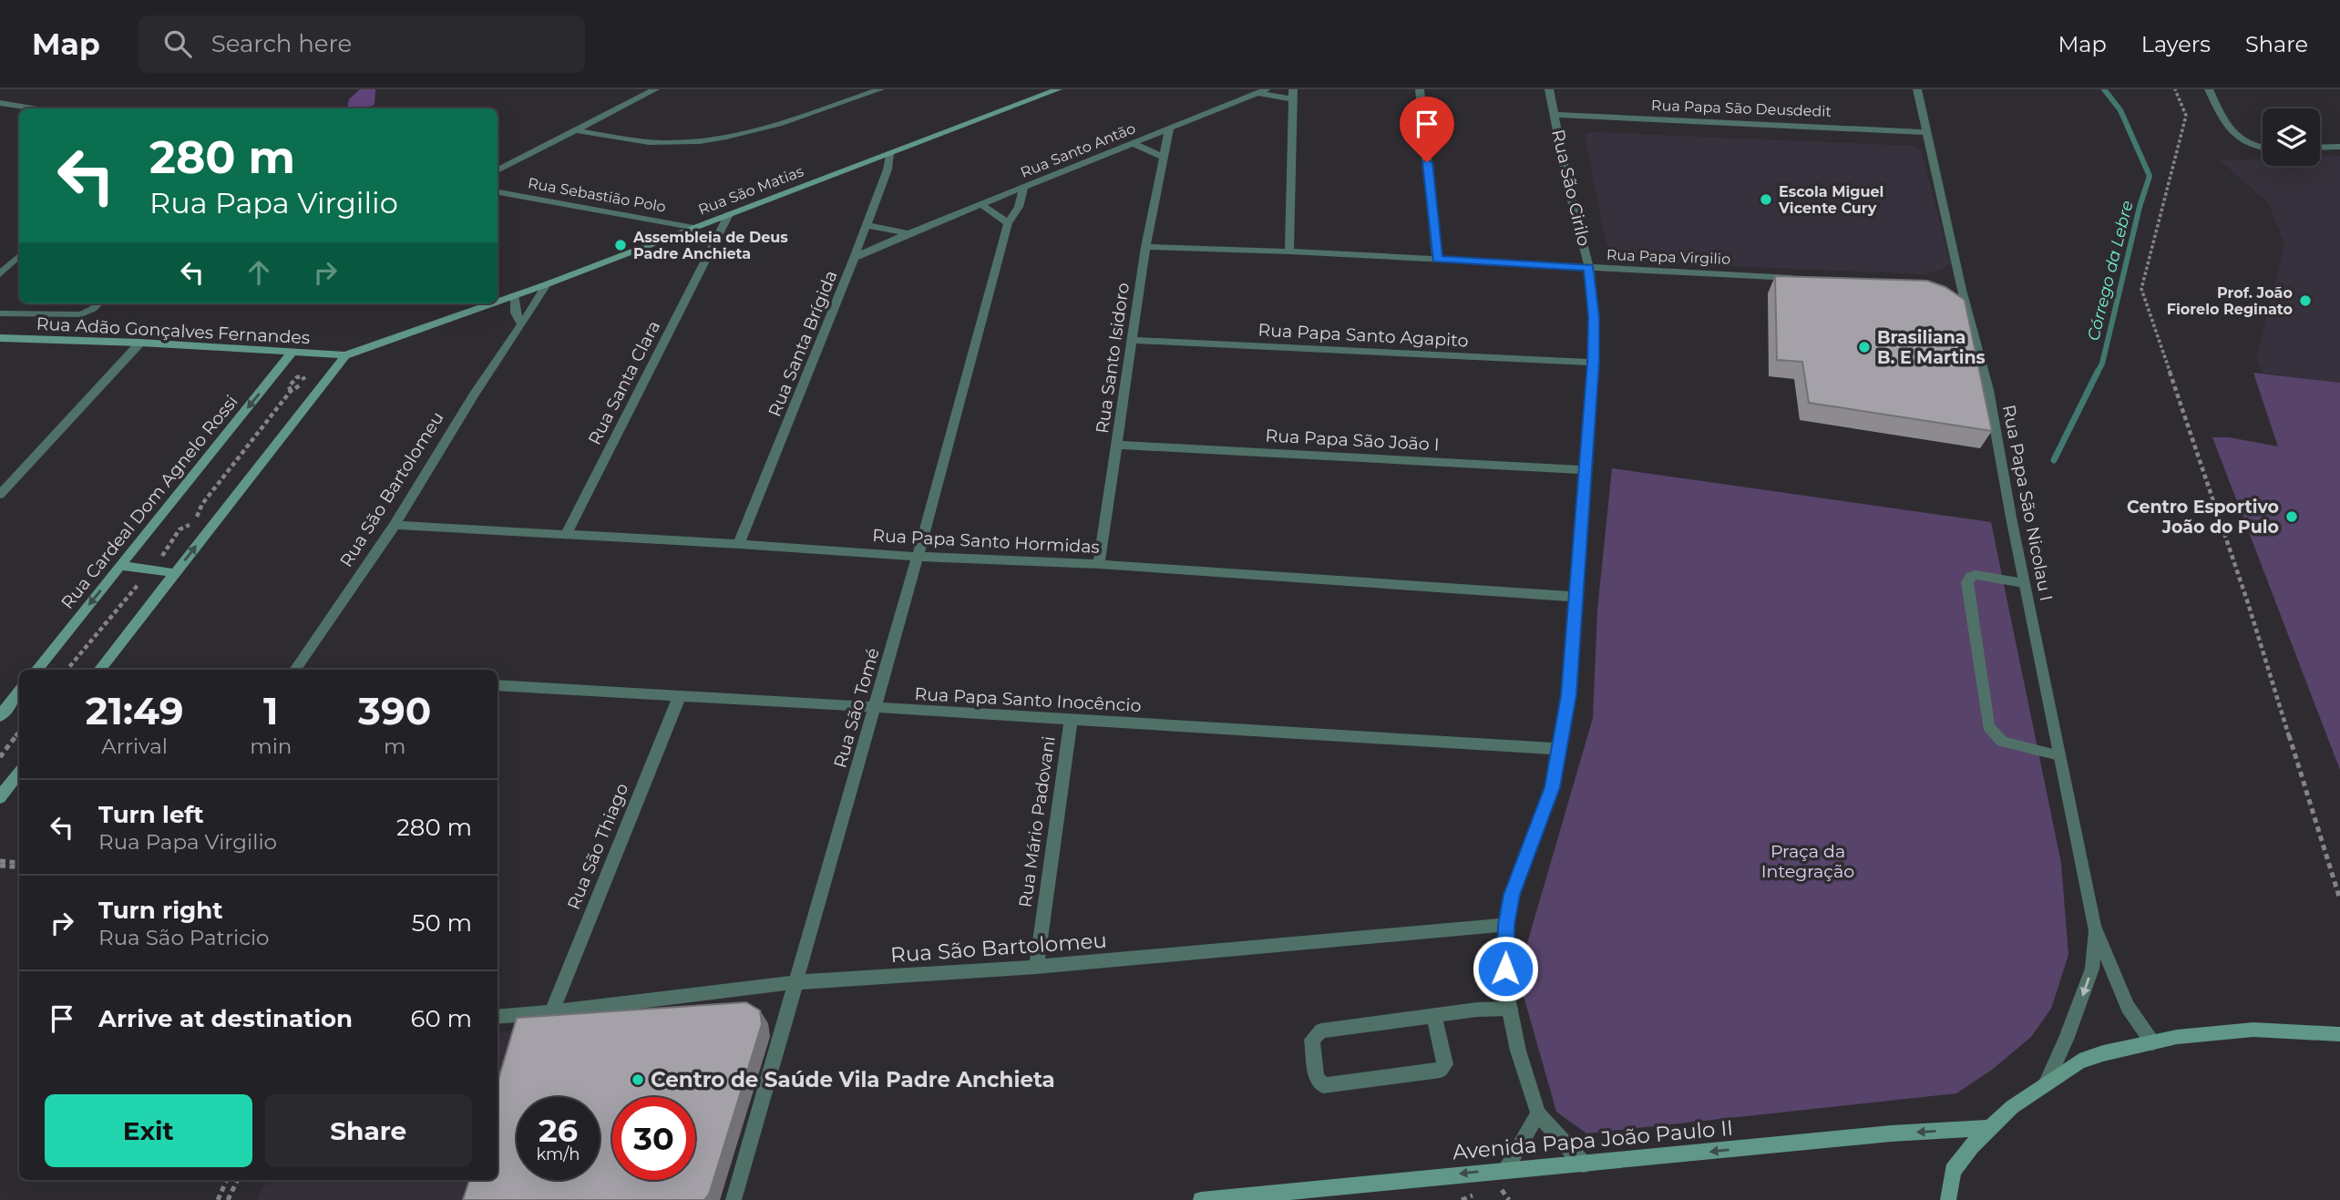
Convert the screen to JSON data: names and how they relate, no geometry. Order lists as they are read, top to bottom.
{
  "streets": {
    "street": [
      "Rua Papa São Deusdedit",
      "Rua Santo Antão",
      "Rua São Cirilo",
      "Rua São Matias",
      "Rua Sebastião Polo",
      "Rua Papa Virgilio",
      "Rua Adão Gonçalves Fernandes",
      "Rua Papa Santo Agapito",
      "Rua Santa Brígida",
      "Rua Santo Isidoro",
      "Rua Santa Clara",
      "Rua Papa São João I",
      "Rua São Bartolomeu",
      "Rua Cardeal Dom Agnelo Rossi",
      "Rua Papa São Nicolau I",
      "Rua Papa Santo Hormidas",
      "Rua Papa Santo Inocêncio",
      "Rua São Tomé",
      "Rua Mário Padovani",
      "Rua São Thiago",
      "Avenida Papa João Paulo II"
    ]
  },
  "crossings": [
    ["Rua Papa São Deusdedit", "Rua São Cirilo"],
    ["Rua Papa São Deusdedit", "Rua Papa São Nicolau I"],
    ["Rua Santo Antão", "Rua Santa Brígida"],
    ["Rua Santo Antão", "Rua Santo Isidoro"],
    ["Rua Santo Antão", "Rua São Tomé"],
    ["Rua São Cirilo", "Rua Papa Virgilio"],
    ["Rua São Cirilo", "Rua Papa Santo Agapito"],
    ["Rua São Cirilo", "Rua Papa São João I"],
    ["Rua São Cirilo", "Rua São Bartolomeu"],
    ["Rua São Cirilo", "Rua Papa Santo Hormidas"],
    ["Rua São Cirilo", "Rua Papa Santo Inocêncio"],
    ["Rua São Cirilo", "Avenida Papa João Paulo II"],
    ["Rua São Matias", "Rua Sebastião Polo"],
    ["Rua São Matias", "Rua Adão Gonçalves Fernandes"],
    ["Rua São Matias", "Rua Santa Brígida"],
    ["Rua São Matias", "Rua Santa Clara"],
    ["Rua São Matias", "Rua São Bartolomeu"],
    ["Rua Papa Virgilio", "Rua Santo Isidoro"],
    ["Rua Adão Gonçalves Fernandes", "Rua Cardeal Dom Agnelo Rossi"],
    ["Rua Papa Santo Agapito", "Rua Santo Isidoro"],
    ["Rua Santa Brígida", "Rua Papa Santo Hormidas"],
    ["Rua Santo Isidoro", "Rua Papa São João I"],
    ["Rua Santo Isidoro", "Rua Papa Santo Hormidas"],
    ["Rua Santa Clara", "Rua Papa Santo Hormidas"],
    ["Rua São Bartolomeu", "Rua Papa Santo Hormidas"],
    ["Rua São Bartolomeu", "Rua São Tomé"],
    ["Rua São Bartolomeu", "Rua Mário Padovani"],
    ["Rua São Bartolomeu", "Rua São Thiago"],
    ["Rua Papa Santo Hormidas", "Rua São Tomé"],
    ["Rua Papa Santo Inocêncio", "Rua São Tomé"],
    ["Rua Papa Santo Inocêncio", "Rua Mário Padovani"],
    ["Rua Papa Santo Inocêncio", "Rua São Thiago"]
  ],
  "one_way": ["Avenida Papa João Paulo II"],
  "water": ["Córrego da Lebre"],
  "parks": ["Praça da Integração"],
  "places": [
    "Escola Miguel Vicente Cury",
    "Assembleia de Deus Padre Anchieta",
    "Prof. João Fiorelo Reginato",
    "Brasiliana B. E Martins",
    "Centro Esportivo João do Pulo",
    "Centro de Saúde Vila Padre Anchieta"
  ],
  "page": {
    "header": "Map",
    "search": "Search here",
    "nav": ["Map", "Layers", "Share"],
    "turn": ["280 m", "Rua Papa Virgilio"],
    "eta": [
      "21:49",
      "Arrival",
      "1",
      "min",
      "390",
      "m"
    ],
    "list": [
      {
        "name": "Turn left",
        "note": "Rua Papa Virgilio",
        "value": "280 m"
      },
      {
        "name": "Turn right",
        "note": "Rua São Patricio",
        "value": "50 m"
      },
      {
        "name": "Arrive at destination",
        "value": "60 m"
      }
    ],
    "buttons": ["Exit", "Share"],
    "speed": "26 km/h",
    "limit": "30"
  }
}
